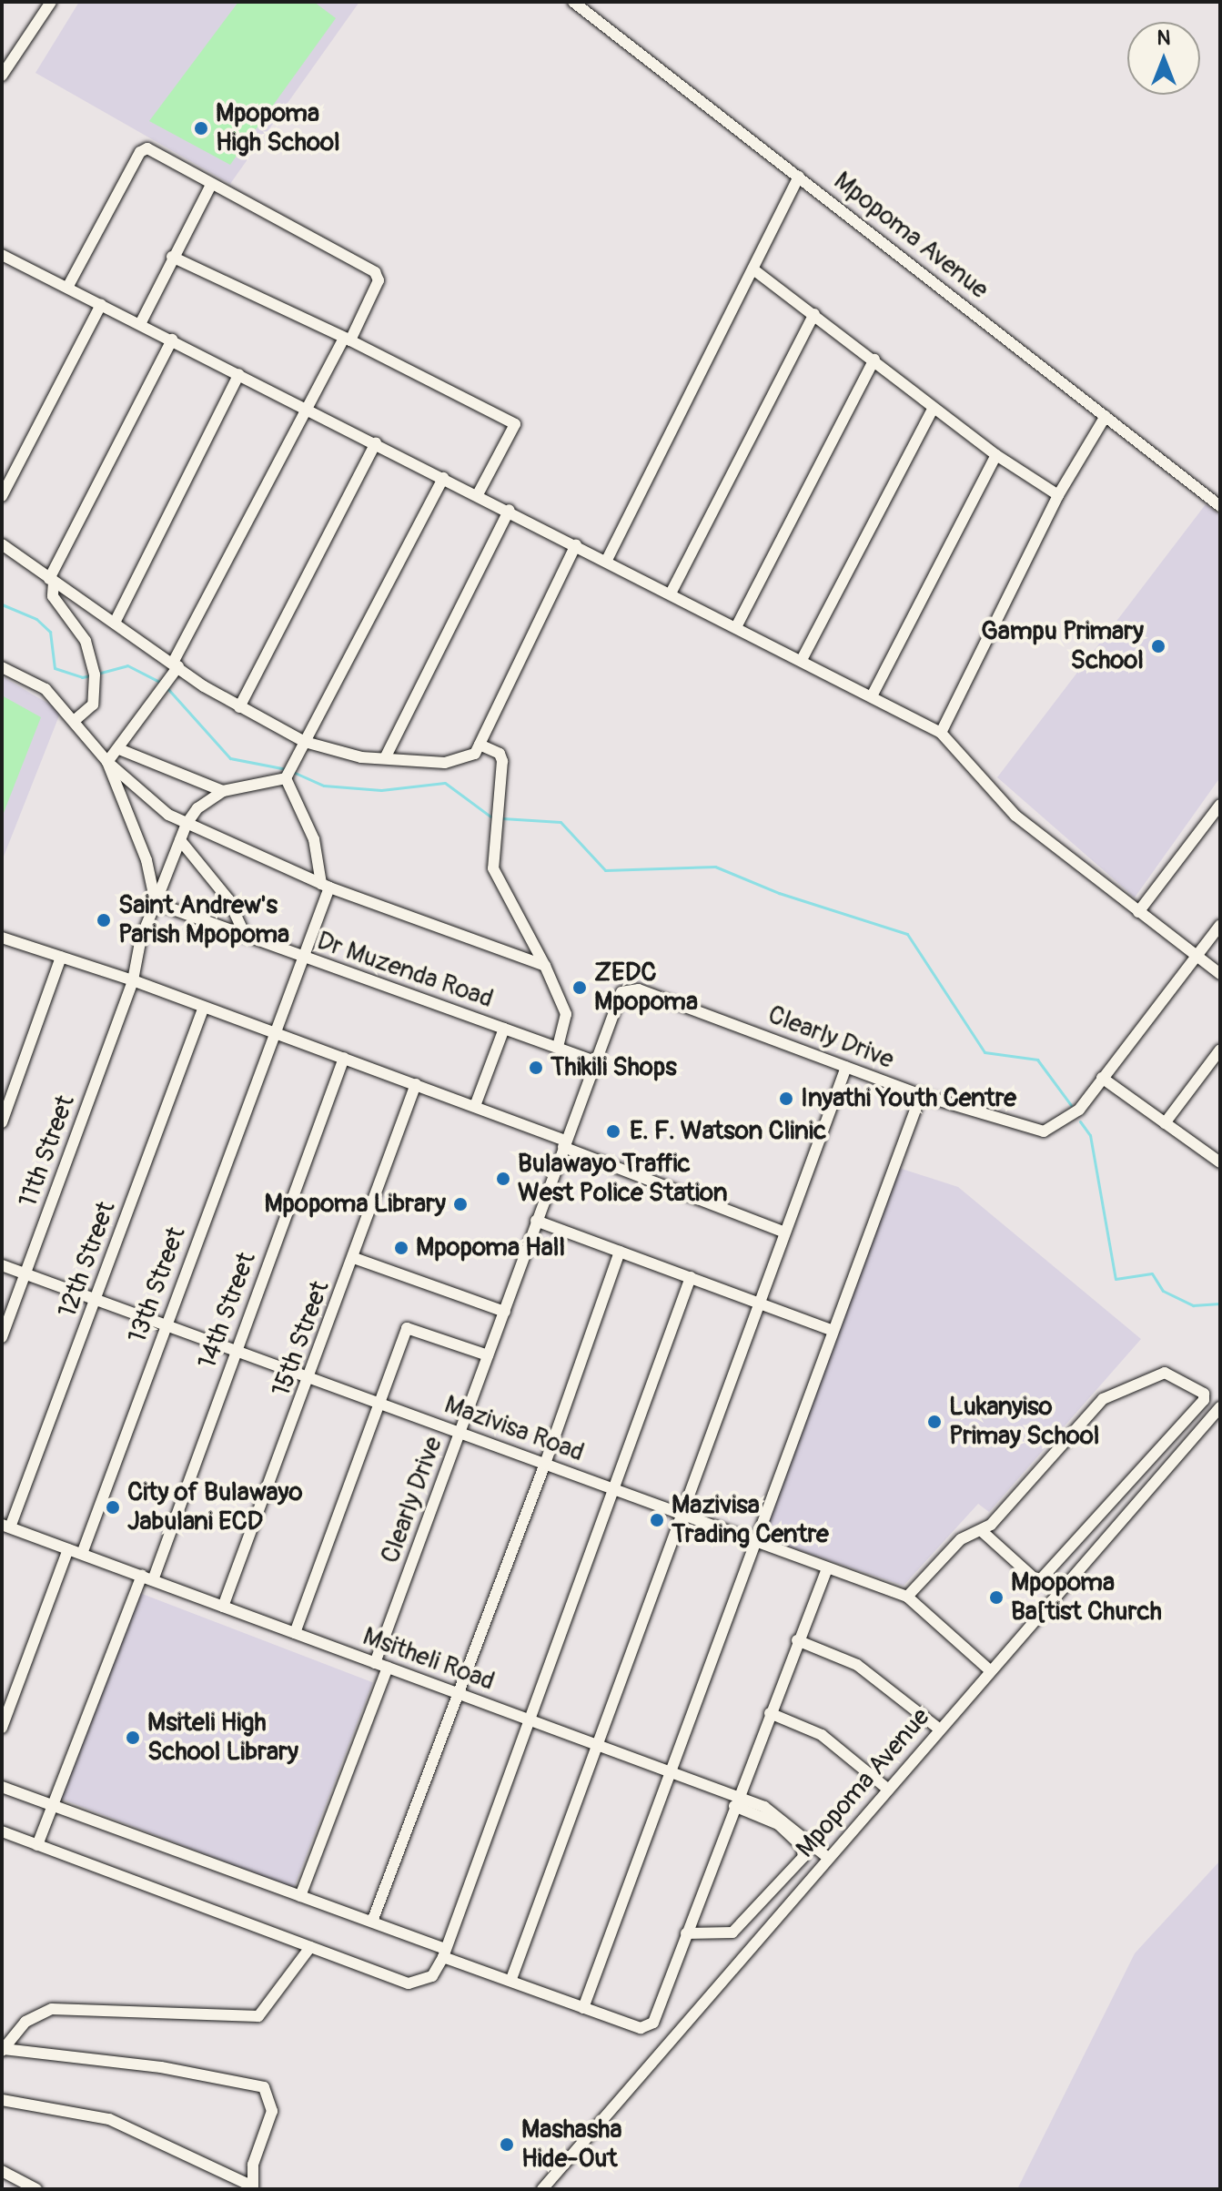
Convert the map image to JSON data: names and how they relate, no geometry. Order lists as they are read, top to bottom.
{
  "streets": {
    "street": [
      "Mpopoma Avenue",
      "Dr Muzenda Road",
      "Clearly Drive",
      "11th Street",
      "12th Street",
      "13th Street",
      "14th Street",
      "15th Street",
      "Mazivisa Road",
      "Msitheli Road"
    ]
  },
  "crossings": [
    ["Mpopoma Avenue", "Mazivisa Road"],
    ["Mpopoma Avenue", "Msitheli Road"],
    ["Dr Muzenda Road", "Clearly Drive"],
    ["Dr Muzenda Road", "13th Street"],
    ["Clearly Drive", "Mazivisa Road"],
    ["Clearly Drive", "Msitheli Road"],
    ["11th Street", "Mazivisa Road"],
    ["12th Street", "Mazivisa Road"],
    ["12th Street", "Msitheli Road"],
    ["13th Street", "Mazivisa Road"],
    ["13th Street", "Msitheli Road"],
    ["14th Street", "Mazivisa Road"],
    ["14th Street", "Msitheli Road"],
    ["15th Street", "Mazivisa Road"],
    ["15th Street", "Msitheli Road"]
  ],
  "places": [
    "Mpopoma High School",
    "Gampu Primary School",
    "Saint Andrew's Parish Mpopoma",
    "ZEDC Mpopoma",
    "Thikili Shops",
    "Inyathi Youth Centre",
    "E. F. Watson Clinic",
    "Bulawayo Traffic West Police Station",
    "Mpopoma Library",
    "Mpopoma Hall",
    "Lukanyiso Primay School",
    "City of Bulawayo Jabulani ECD",
    "Mazivisa Trading Centre",
    "Mpopoma Ba[tist Church",
    "Msiteli High School Library",
    "Mashasha Hide-Out"
  ],
  "north": "top"
}
